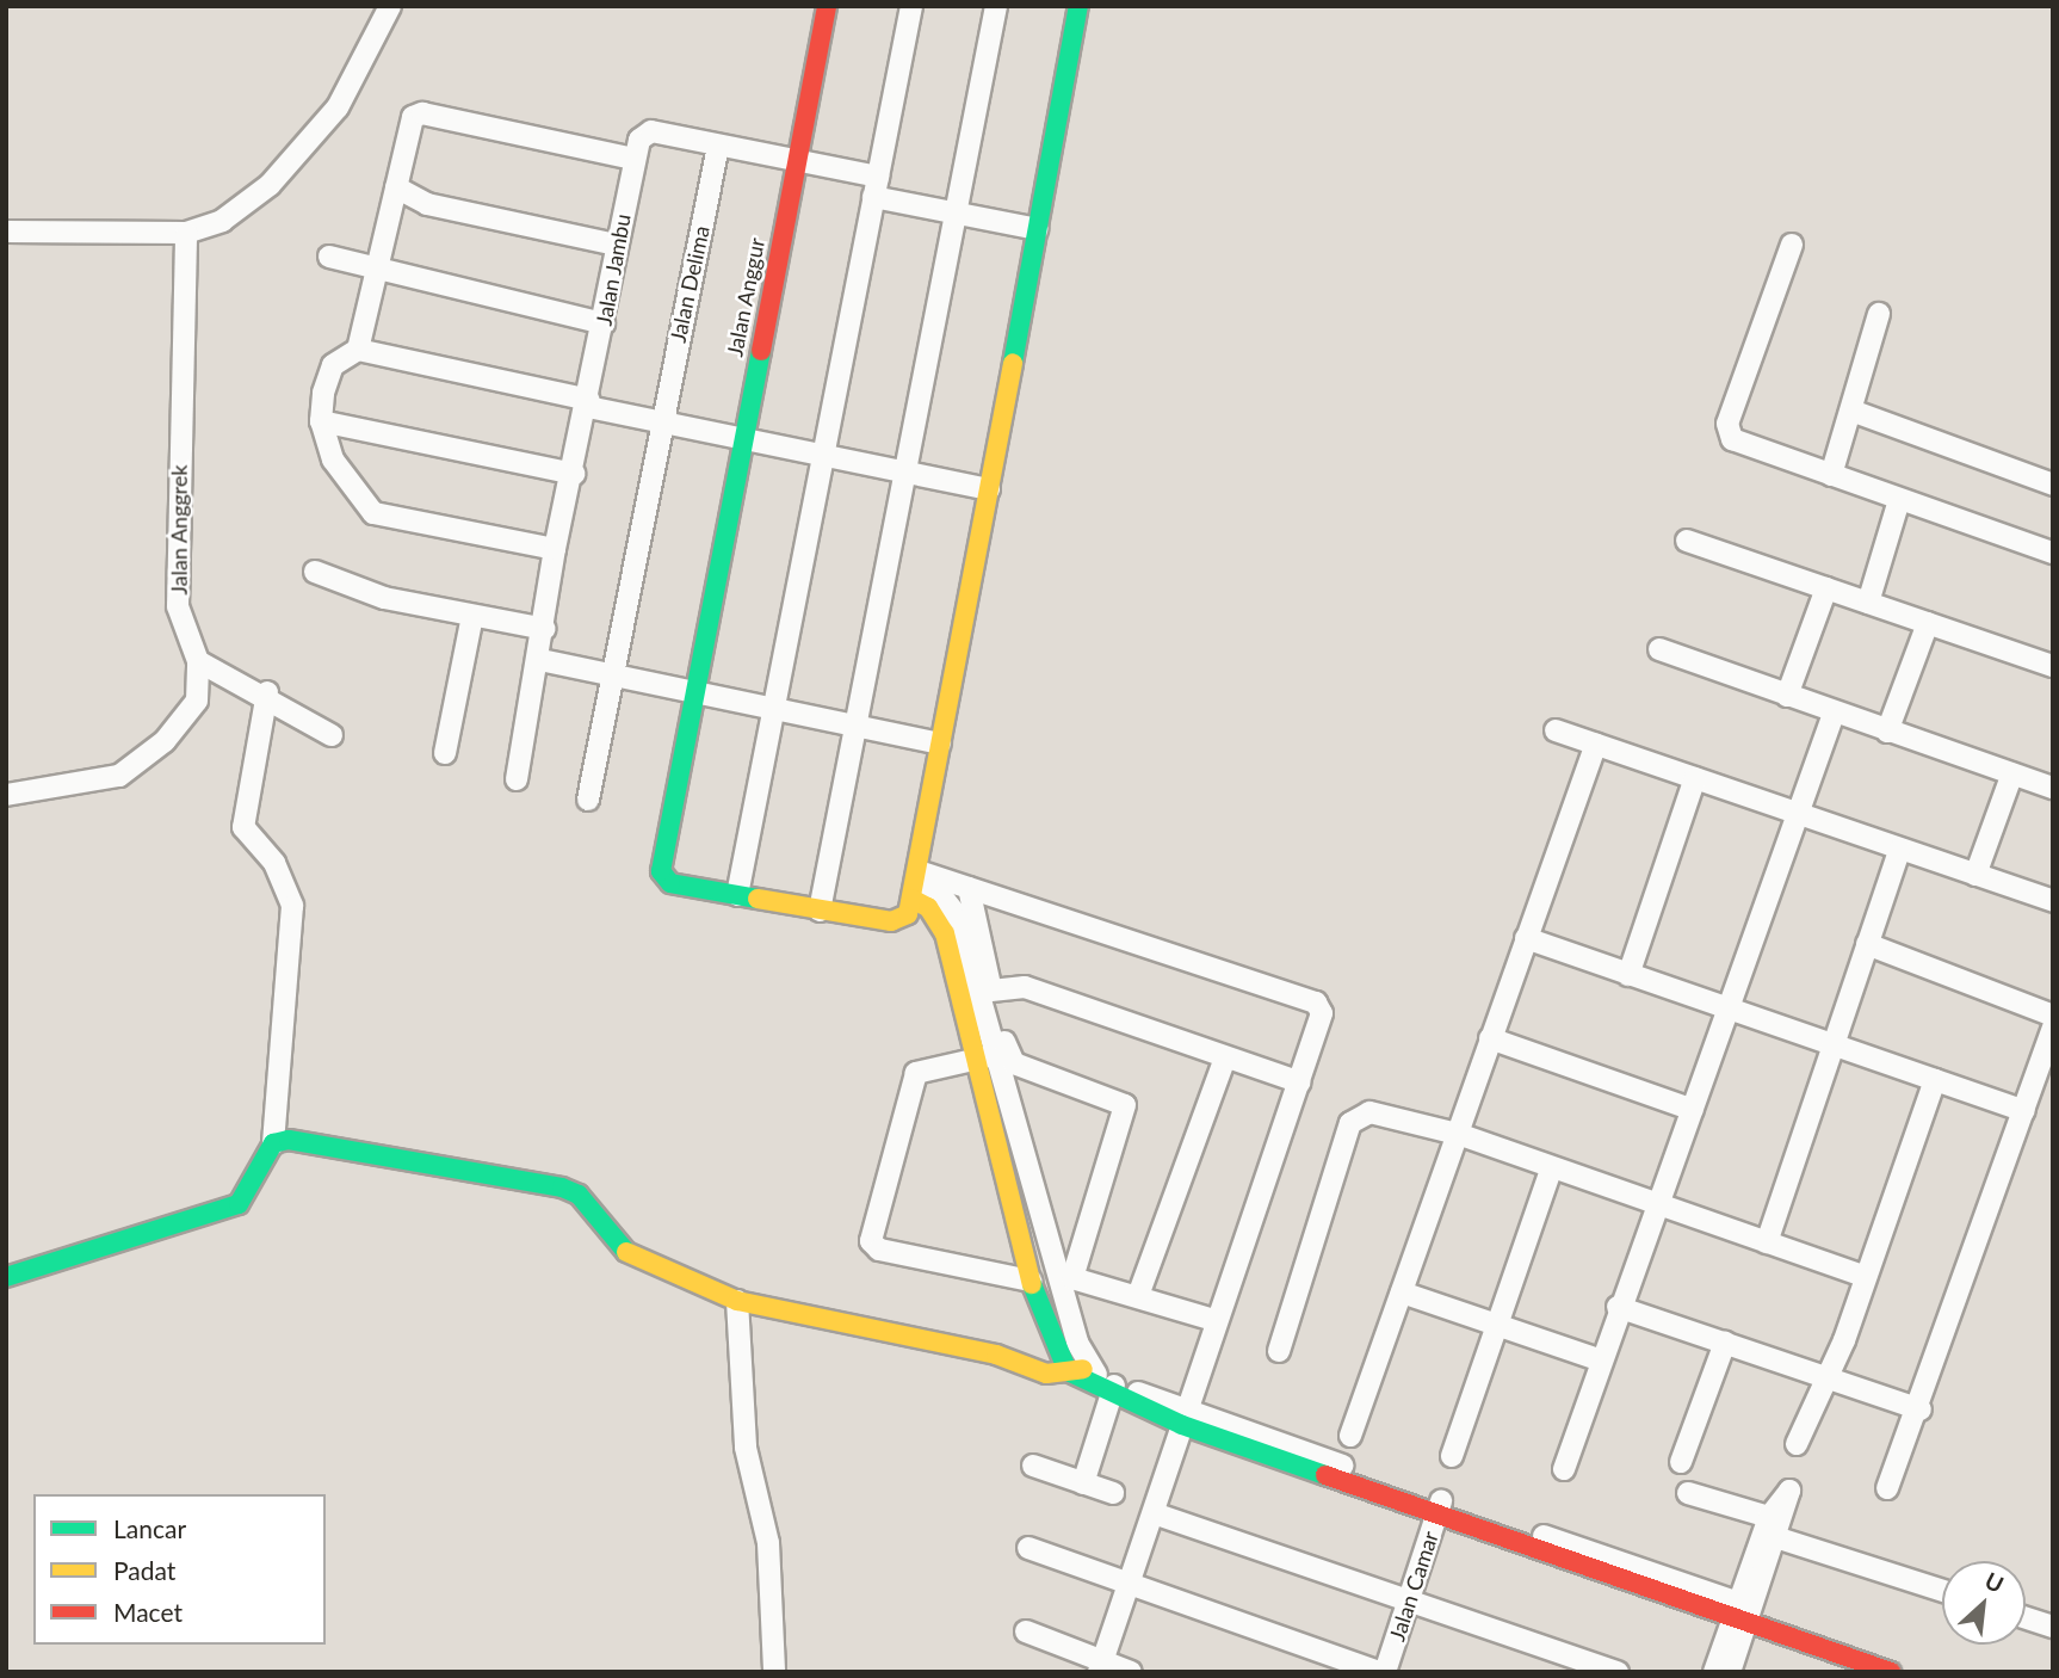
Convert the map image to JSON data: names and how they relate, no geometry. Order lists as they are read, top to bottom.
{
  "streets": {
    "street": [
      "Jalan Jambu",
      "Jalan Delima",
      "Jalan Anggur",
      "Jalan Anggrek",
      "Jalan Camar"
    ]
  },
  "crossings": [
    ["Jalan Jambu", "Jalan Delima"]
  ],
  "legend": ["Lancar", "Padat", "Macet"],
  "north": "top right"
}
